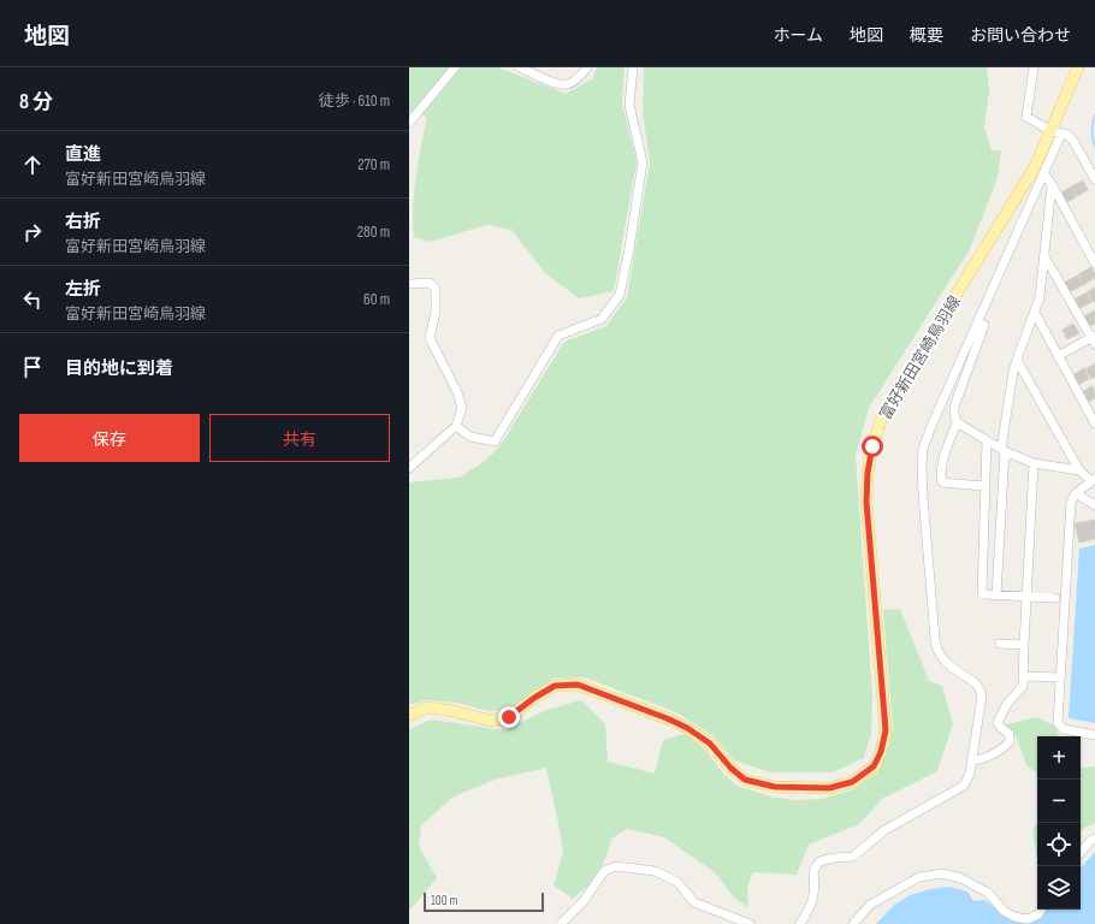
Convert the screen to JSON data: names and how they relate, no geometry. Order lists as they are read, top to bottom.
{
  "streets": {
    "main road": ["富好新田宮崎鳥羽線"]
  },
  "scale_bar": "100 m",
  "page": {
    "header": "地図",
    "nav": [
      "ホーム",
      "地図",
      "概要",
      "お問い合わせ"
    ],
    "heading": ["8 分", "徒歩 · 610 m"],
    "list": [
      ["直進", "富好新田宮崎鳥羽線", "270 m"],
      ["右折", "富好新田宮崎鳥羽線", "280 m"],
      ["左折", "富好新田宮崎鳥羽線", "60 m"],
      "目的地に到着"
    ],
    "buttons": ["保存", "共有"],
    "map_buttons": ["+", "−"],
    "scale": "100 m"
  }
}
